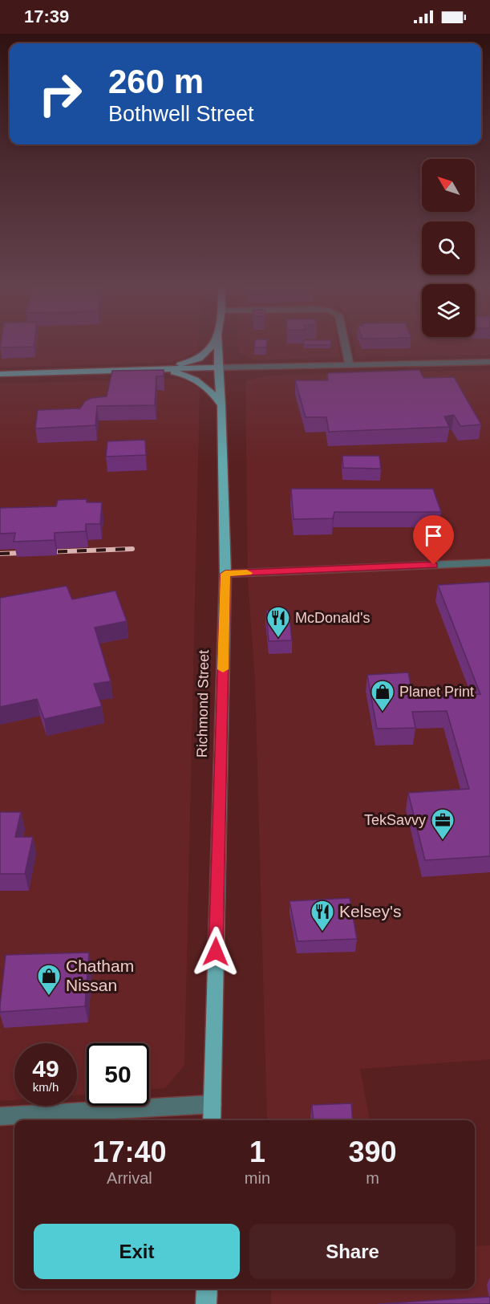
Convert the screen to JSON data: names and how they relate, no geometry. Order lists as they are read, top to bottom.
{
  "streets": {
    "main road": ["Richmond Street"]
  },
  "places": {
    "restaurant": ["McDonald's", "Kelsey's"],
    "shop": ["Planet Print", "Chatham Nissan"],
    "office": ["TekSavvy"]
  },
  "north": "top left",
  "page": {
    "status": "17:39",
    "turn": ["260 m", "Bothwell Street"],
    "speed": "49 km/h",
    "limit": "50",
    "eta": [
      "17:40",
      "Arrival",
      "1",
      "min",
      "390",
      "m"
    ],
    "buttons": ["Exit", "Share"]
  }
}
